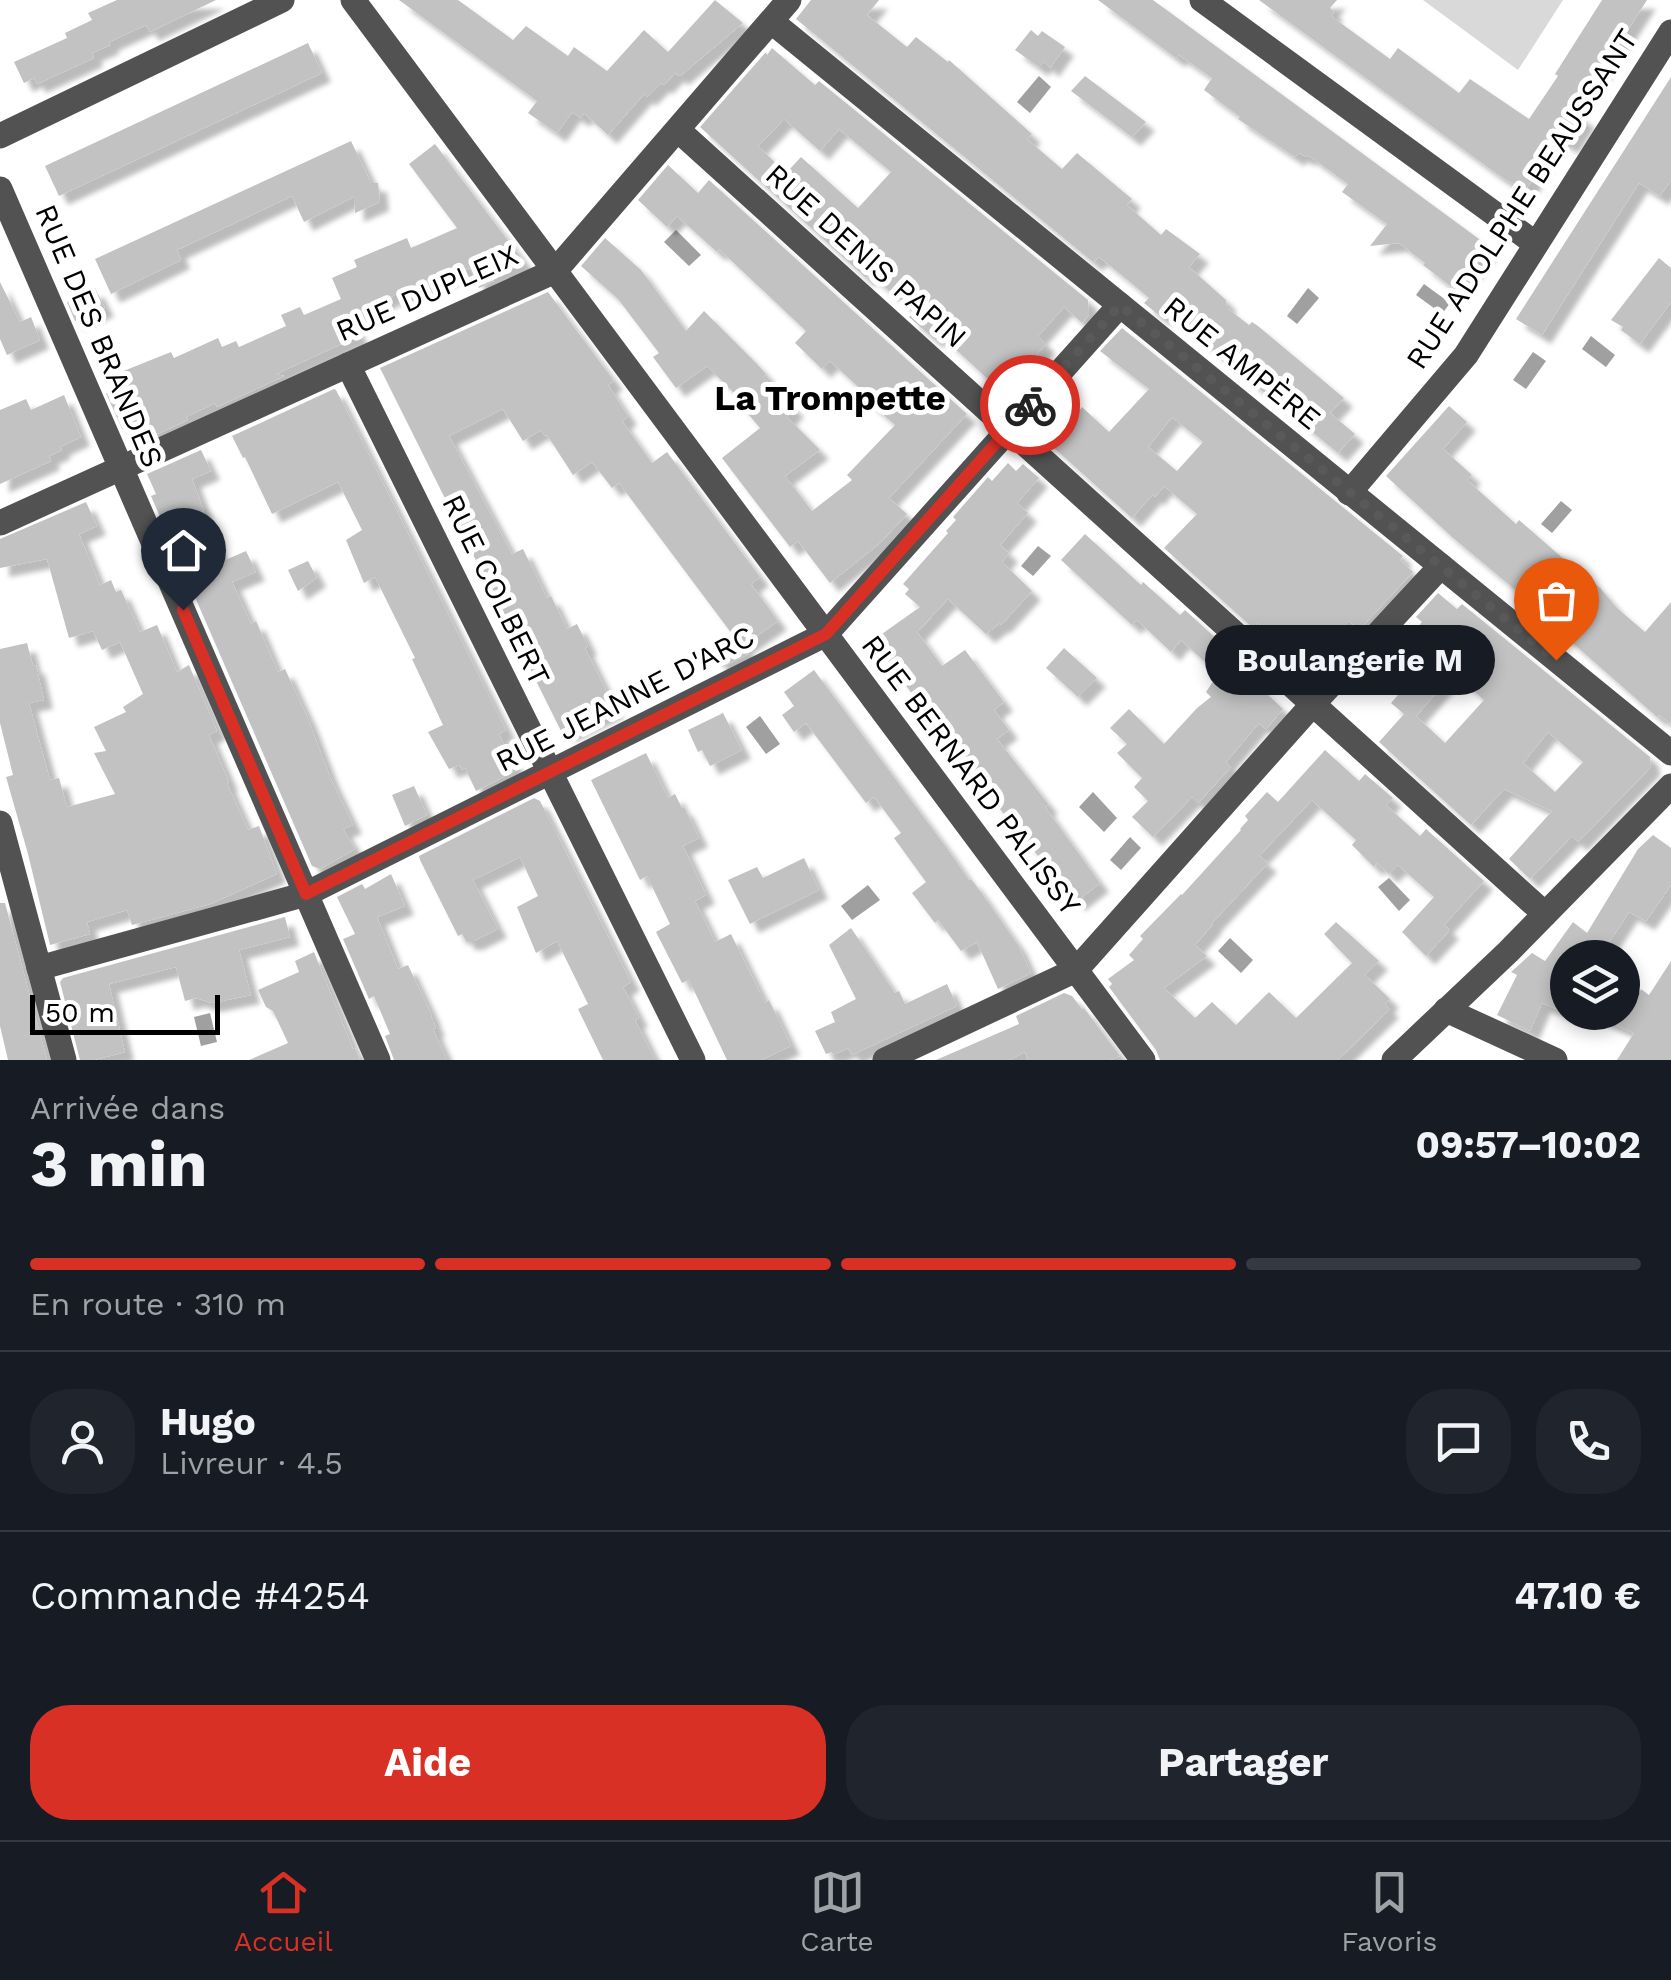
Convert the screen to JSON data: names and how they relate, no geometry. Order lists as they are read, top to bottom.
{
  "streets": {
    "street": [
      "RUE ADOLPHE BEAUSSANT",
      "RUE DENIS PAPIN",
      "RUE DUPLEIX",
      "RUE DES BRANDES",
      "RUE AMPÈRE",
      "RUE COLBERT",
      "RUE JEANNE D'ARC",
      "RUE BERNARD PALISSY"
    ]
  },
  "crossings": [
    ["RUE ADOLPHE BEAUSSANT", "RUE AMPÈRE"],
    ["RUE DENIS PAPIN", "RUE DUPLEIX"],
    ["RUE DENIS PAPIN", "RUE JEANNE D'ARC"],
    ["RUE DUPLEIX", "RUE DES BRANDES"],
    ["RUE DUPLEIX", "RUE AMPÈRE"],
    ["RUE DUPLEIX", "RUE COLBERT"],
    ["RUE DUPLEIX", "RUE BERNARD PALISSY"],
    ["RUE DES BRANDES", "RUE JEANNE D'ARC"],
    ["RUE AMPÈRE", "RUE JEANNE D'ARC"],
    ["RUE COLBERT", "RUE JEANNE D'ARC"],
    ["RUE JEANNE D'ARC", "RUE BERNARD PALISSY"]
  ],
  "districts": ["La Trompette"],
  "places": ["Boulangerie M"],
  "scale_bar": "50 m",
  "page": {
    "bubble": "Boulangerie M",
    "scale": "50 m",
    "heading": ["3 min", "Arrivée dans", "09:57–10:02"],
    "panel": [
      "Hugo",
      "Livreur · 4.5",
      "Commande #4254",
      "47.10 €"
    ],
    "bar": "En route · 310 m",
    "buttons": ["Aide", "Partager"],
    "tabs": ["Accueil", "Carte", "Favoris"]
  }
}
